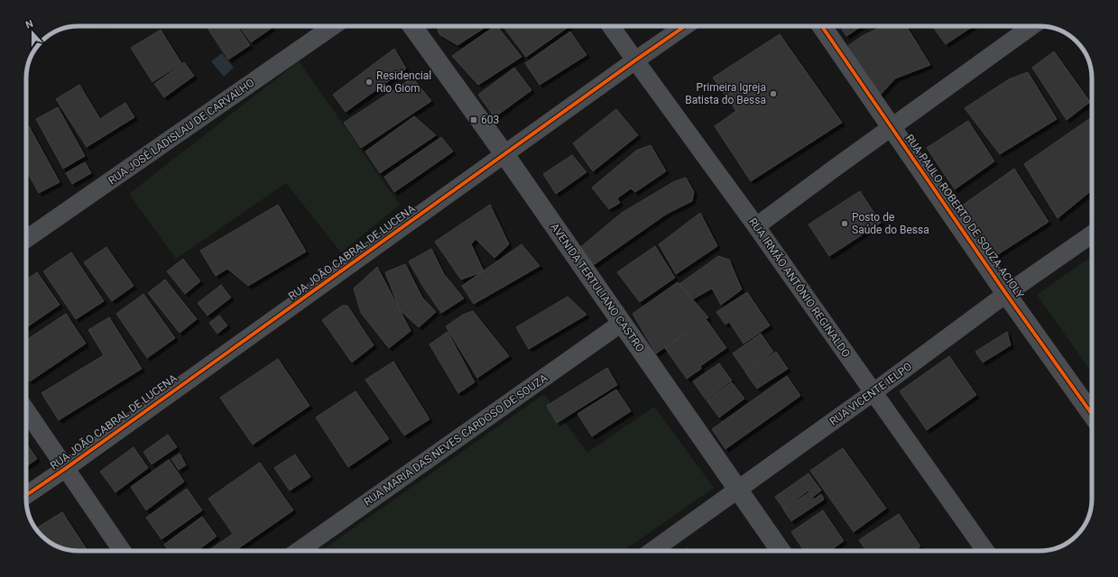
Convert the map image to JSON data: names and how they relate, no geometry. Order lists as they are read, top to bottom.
{
  "streets": {
    "street": [
      "RUA JOSÉ LADISLAU DE CARVALHO",
      "RUA PAULO ROBERTO DE SOUZA ACIOLY",
      "RUA JOÃO CABRAL DE LUCENA",
      "AVENIDA TERTULIANO CASTRO",
      "RUA IRMÃO ANTÔNIO REGINALDO",
      "RUA VICENTE IELPO",
      "RUA MARIA DAS NEVES CARDOSO DE SOUZA"
    ]
  },
  "crossings": [
    ["RUA PAULO ROBERTO DE SOUZA ACIOLY", "RUA VICENTE IELPO"],
    ["RUA JOÃO CABRAL DE LUCENA", "AVENIDA TERTULIANO CASTRO"],
    ["RUA JOÃO CABRAL DE LUCENA", "RUA IRMÃO ANTÔNIO REGINALDO"],
    ["AVENIDA TERTULIANO CASTRO", "RUA VICENTE IELPO"],
    ["AVENIDA TERTULIANO CASTRO", "RUA MARIA DAS NEVES CARDOSO DE SOUZA"],
    ["RUA IRMÃO ANTÔNIO REGINALDO", "RUA VICENTE IELPO"]
  ],
  "places": {
    "other": ["Residencial Rio Giom", "Primeira Igreja Batista do Bessa", "Posto de Saúde do Bessa"],
    "transit": ["603"]
  },
  "north": "top"
}
